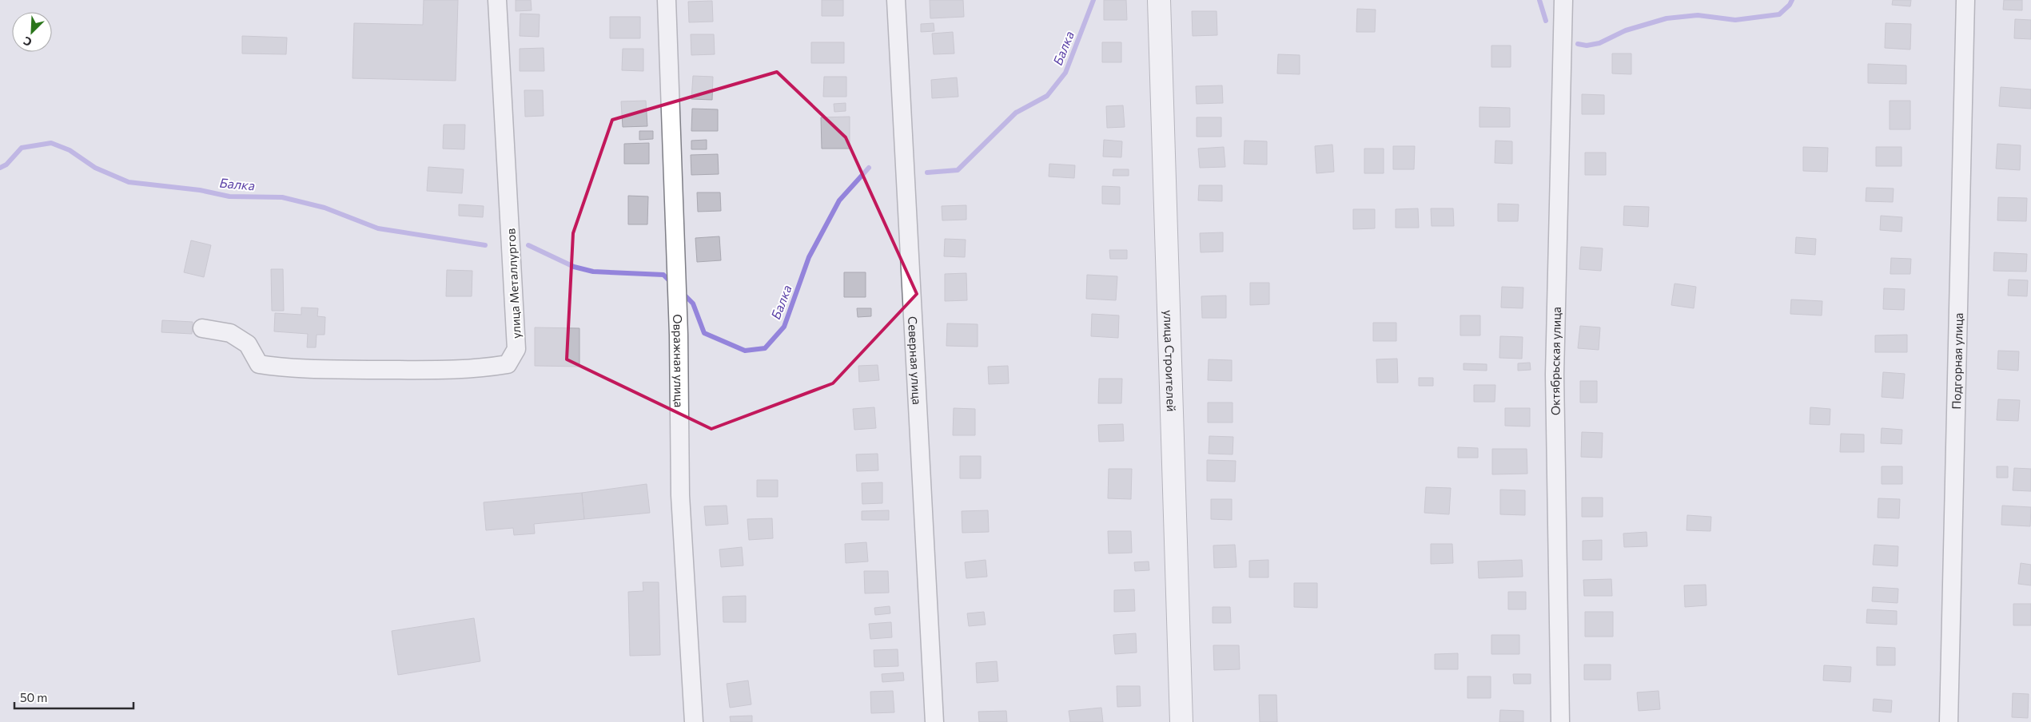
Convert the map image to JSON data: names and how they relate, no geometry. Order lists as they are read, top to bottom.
{
  "streets": {
    "street": [
      "улица Металлургов",
      "Овражная улица",
      "Северная улица",
      "улица Строителей",
      "Октябрьская улица",
      "Подгорная улица"
    ]
  },
  "water": ["Балка"],
  "scale_bar": "50 m",
  "north": "bottom left"
}
